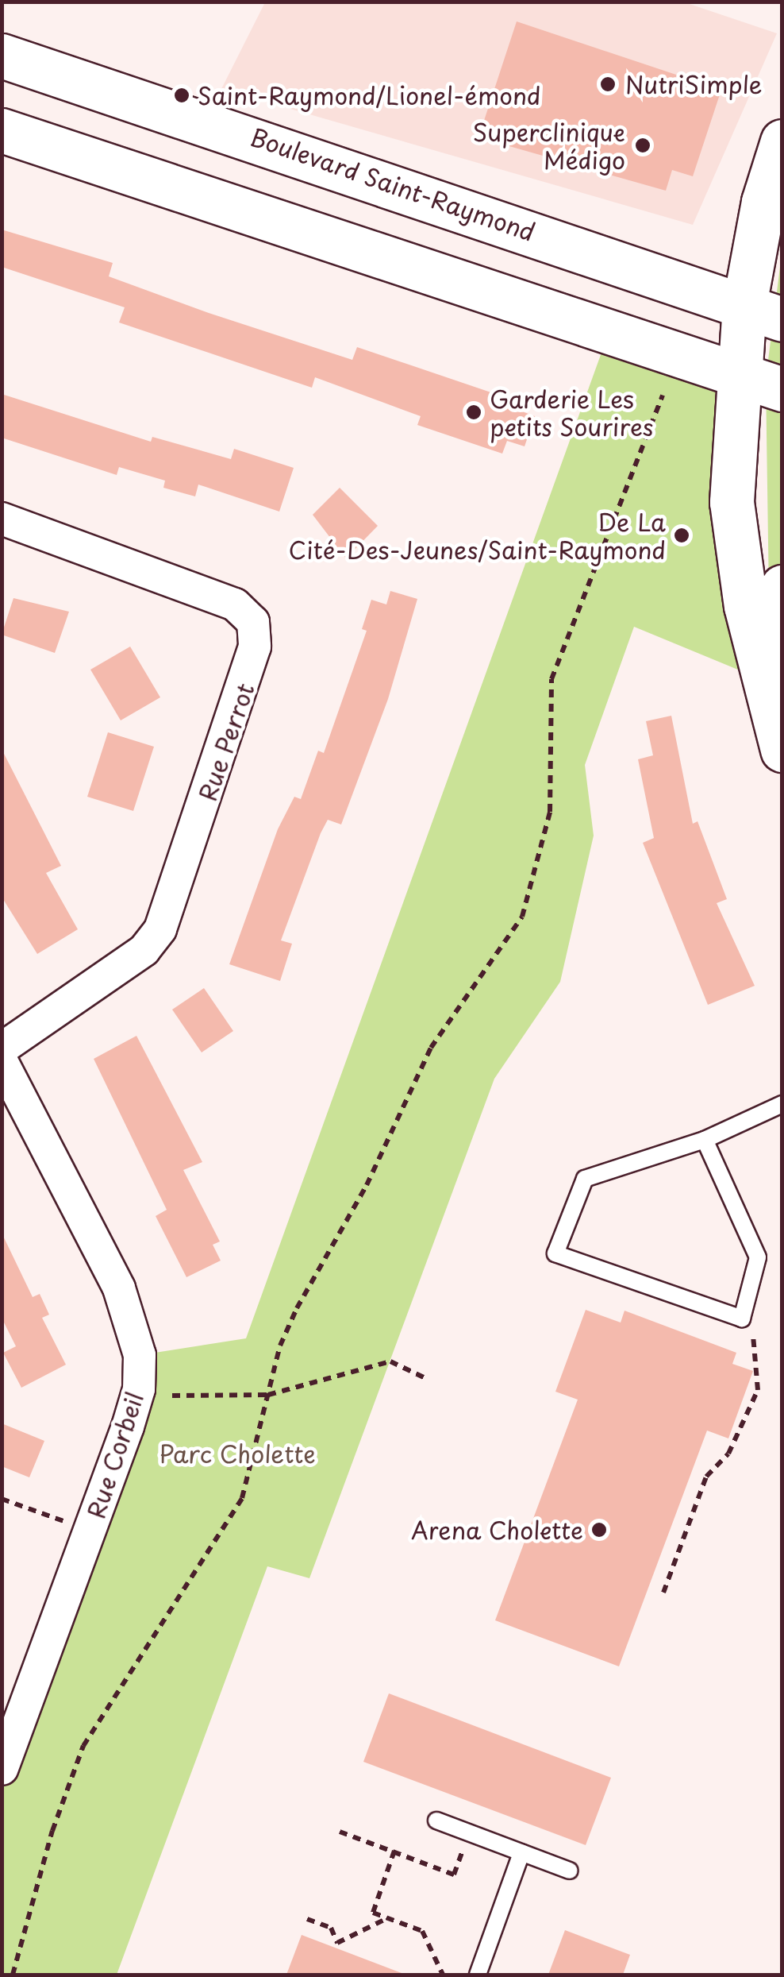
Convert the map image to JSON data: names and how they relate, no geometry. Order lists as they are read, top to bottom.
{
  "streets": {
    "main road": ["Boulevard Saint-Raymond"],
    "street": ["Rue Perrot", "Rue Corbeil"]
  },
  "parks": ["Parc Cholette"],
  "places": [
    "NutriSimple",
    "Saint-Raymond/Lionel-émond",
    "Superclinique Médigo",
    "Garderie Les petits Sourires",
    "De La Cité-Des-Jeunes/Saint-Raymond",
    "Arena Cholette"
  ]
}
